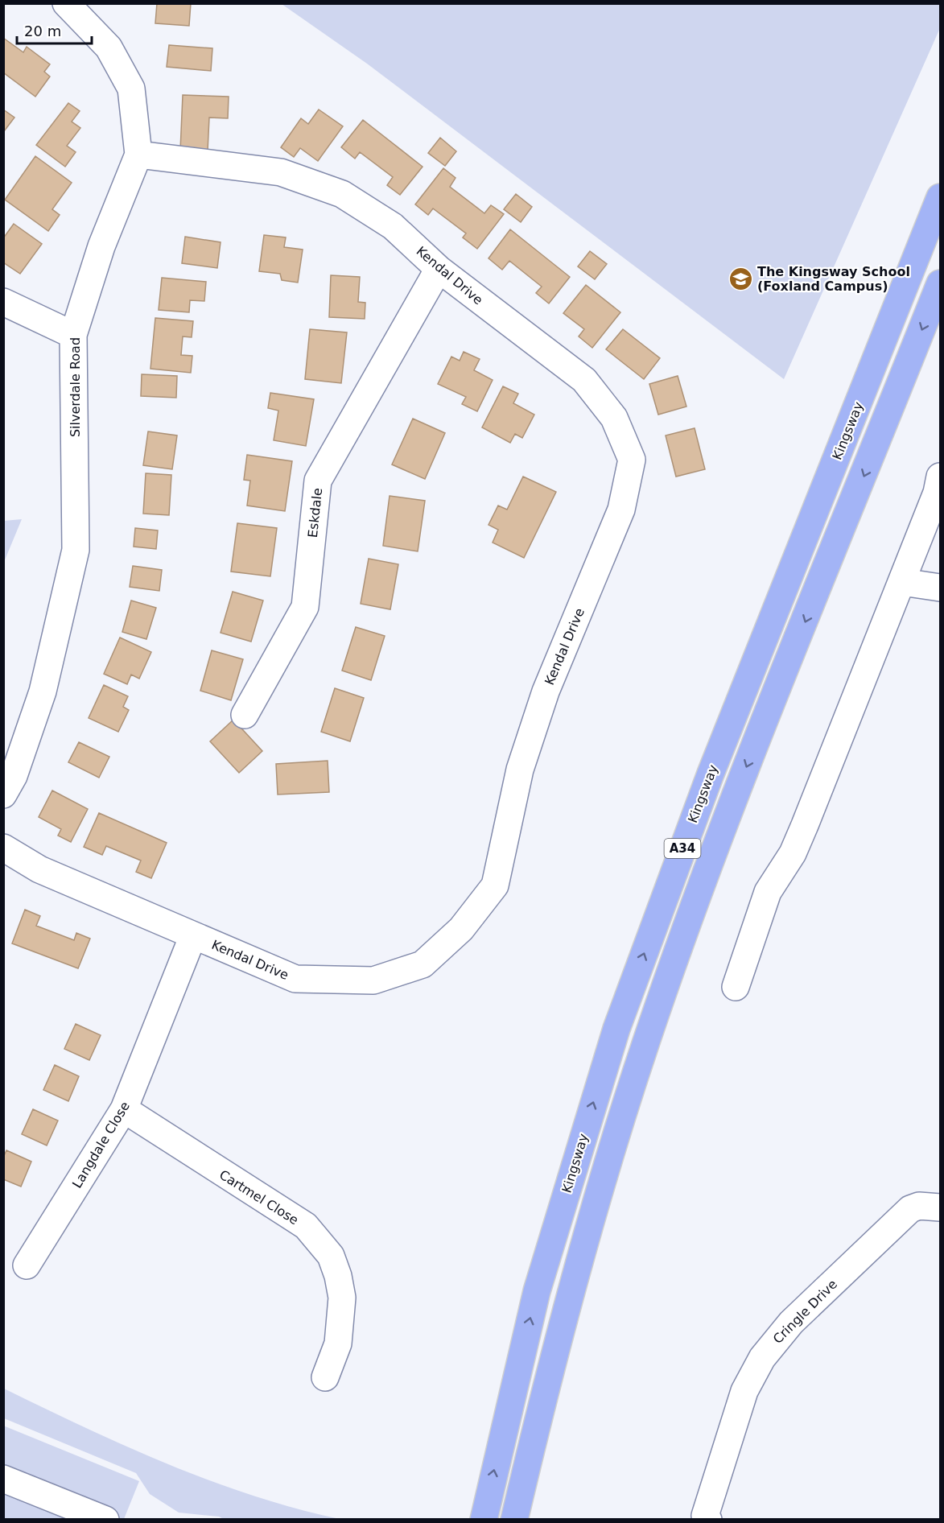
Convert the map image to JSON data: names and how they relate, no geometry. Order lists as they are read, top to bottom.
{
  "streets": {
    "highway": ["Kingsway", "A34"],
    "street": [
      "Kendal Drive",
      "Silverdale Road",
      "Eskdale",
      "Langdale Close",
      "Cartmel Close",
      "Cringle Drive"
    ]
  },
  "crossings": [
    ["Kendal Drive", "Silverdale Road"],
    ["Kendal Drive", "Eskdale"],
    ["Kendal Drive", "Langdale Close"],
    ["Langdale Close", "Cartmel Close"]
  ],
  "places": {
    "school or university": ["The Kingsway School (Foxland Campus)"]
  },
  "scale_bar": "20 m"
}
